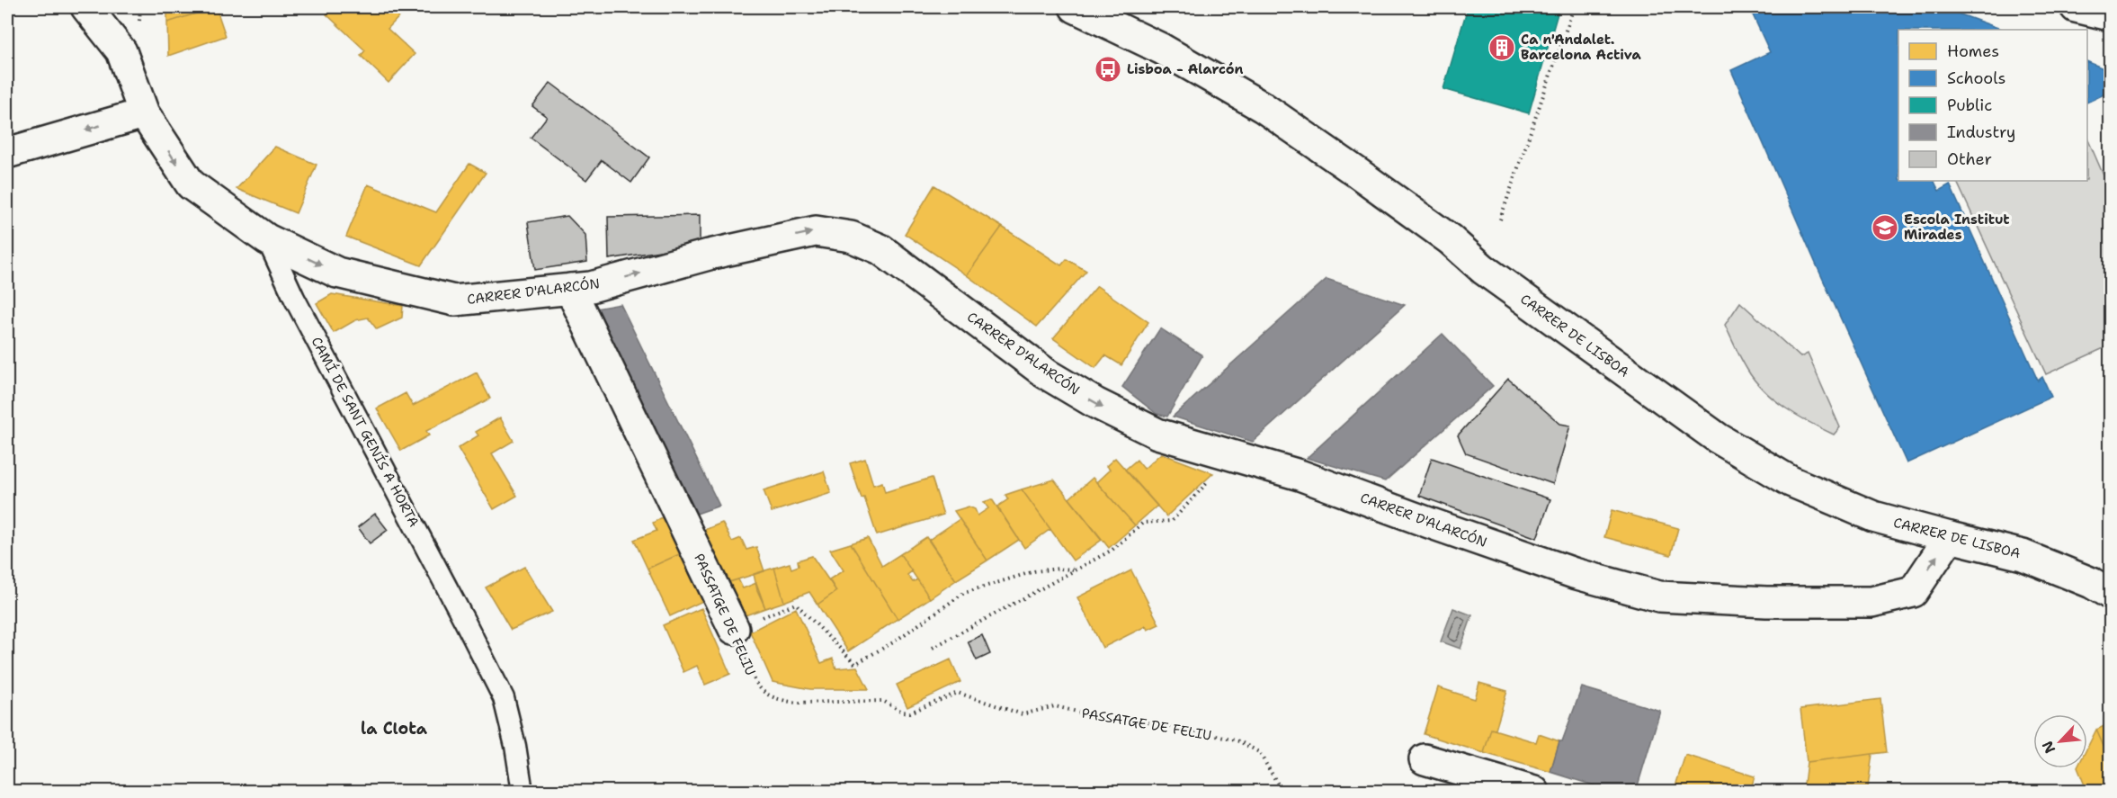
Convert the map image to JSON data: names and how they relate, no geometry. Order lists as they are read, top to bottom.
{
  "streets": {
    "street": [
      "CARRER D'ALARCÓN",
      "CARRER DE LISBOA",
      "CAMÍ DE SANT GENÍS A HORTA",
      "PASSATGE DE FELIU"
    ]
  },
  "crossings": [
    ["CARRER D'ALARCÓN", "CARRER DE LISBOA"],
    ["CARRER D'ALARCÓN", "CAMÍ DE SANT GENÍS A HORTA"],
    ["CARRER D'ALARCÓN", "PASSATGE DE FELIU"]
  ],
  "one_way": ["CARRER D'ALARCÓN"],
  "districts": ["la Clota"],
  "places": {
    "building": ["Ca n'Andalet. Barcelona Activa"],
    "bus stop": ["Lisboa - Alarcón"],
    "school or university": ["Escola Institut Mirades"]
  },
  "legend": [
    "Homes",
    "Schools",
    "Public",
    "Industry",
    "Other"
  ],
  "north": "bottom left"
}
